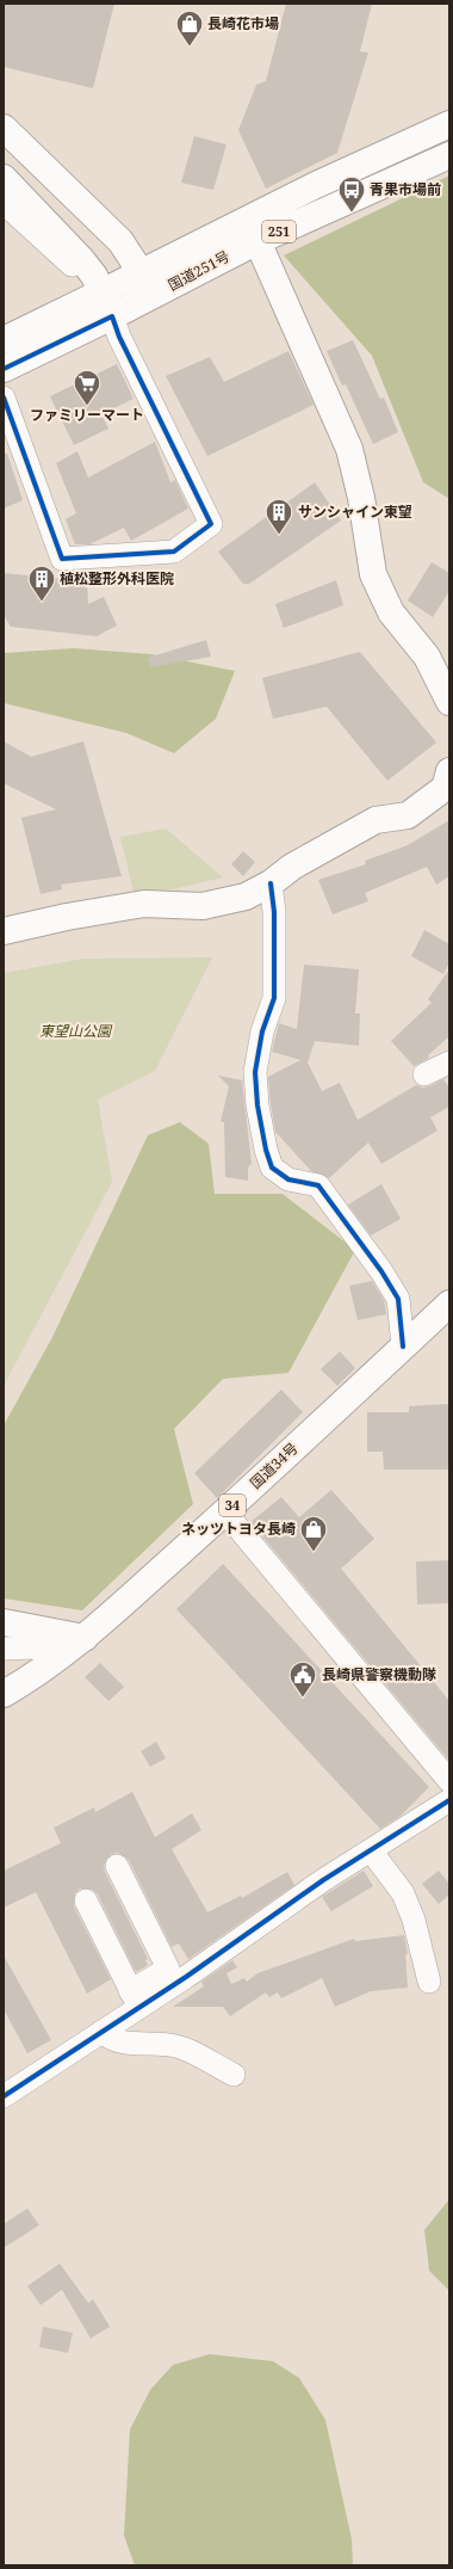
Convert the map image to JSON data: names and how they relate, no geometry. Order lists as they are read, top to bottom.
{
  "streets": {
    "main road": [
      "251",
      "国道251号",
      "国道34号",
      "34"
    ]
  },
  "parks": ["東望山公園"],
  "places": {
    "shop": ["長崎花市場", "ネッツトヨタ長崎"],
    "bus stop": ["青果市場前"],
    "supermarket": ["ファミリーマート"],
    "building": ["サンシャイン東望", "植松整形外科医院"],
    "public building": ["長崎県警察機動隊"]
  }
}
